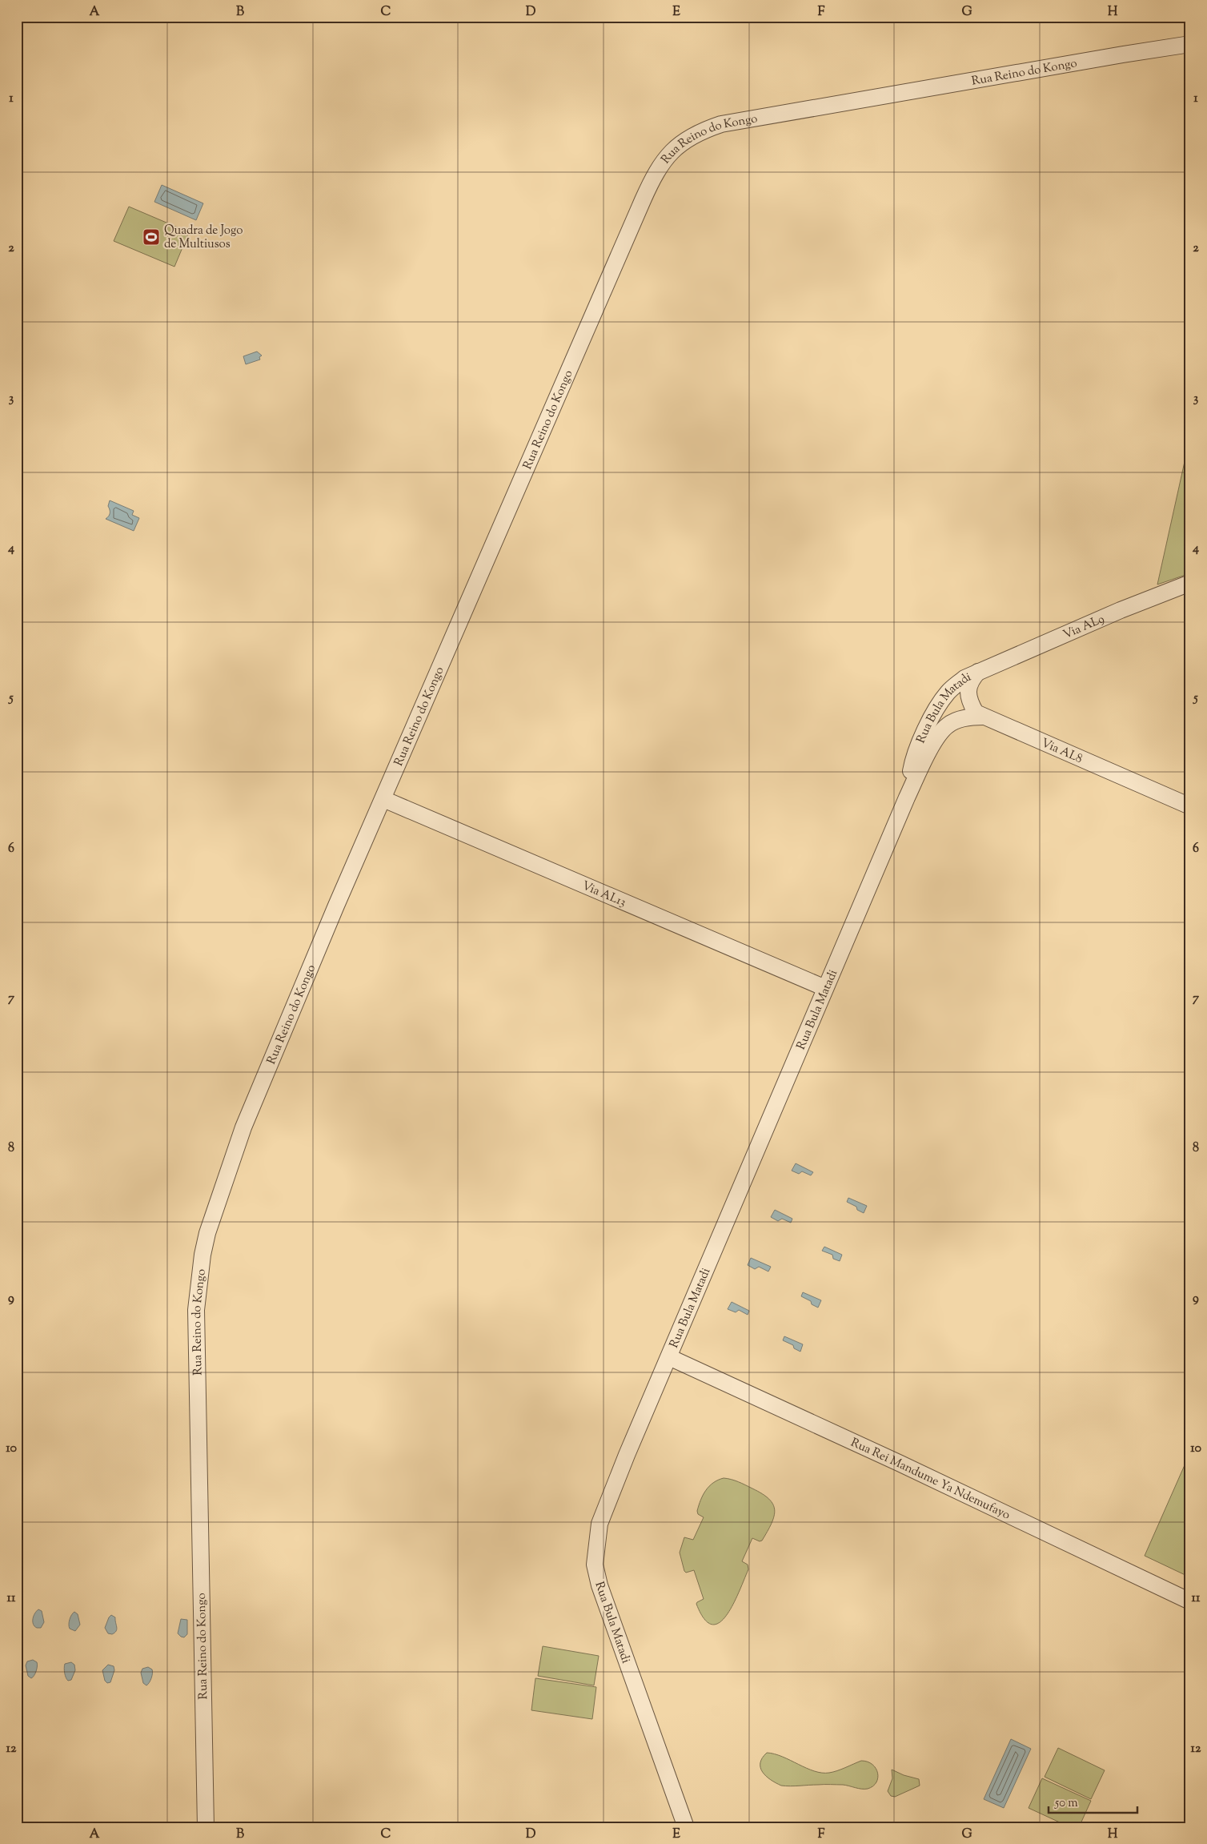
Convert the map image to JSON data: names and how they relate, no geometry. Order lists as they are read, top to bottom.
{
  "streets": {
    "street": [
      "Rua Reino do Kongo",
      "Via AL9",
      "Rua Bula Matadi",
      "Via AL8",
      "Via AL13",
      "Rua Rei Mandume Ya Ndemufayo"
    ]
  },
  "crossings": [
    ["Rua Reino do Kongo", "Via AL13"],
    ["Via AL9", "Rua Bula Matadi"],
    ["Via AL9", "Via AL8"],
    ["Rua Bula Matadi", "Via AL8"],
    ["Rua Bula Matadi", "Via AL13"],
    ["Rua Bula Matadi", "Rua Rei Mandume Ya Ndemufayo"]
  ],
  "places": {
    "sports": ["Quadra de Jogo de Multiusos"]
  },
  "scale_bar": "50 m",
  "grid": {
    "columns": [
      "A",
      "B",
      "C",
      "D",
      "E",
      "F",
      "G",
      "H"
    ],
    "rows": [
      "1",
      "2",
      "3",
      "4",
      "5",
      "6",
      "7",
      "8",
      "9",
      "10",
      "11",
      "12"
    ]
  }
}
